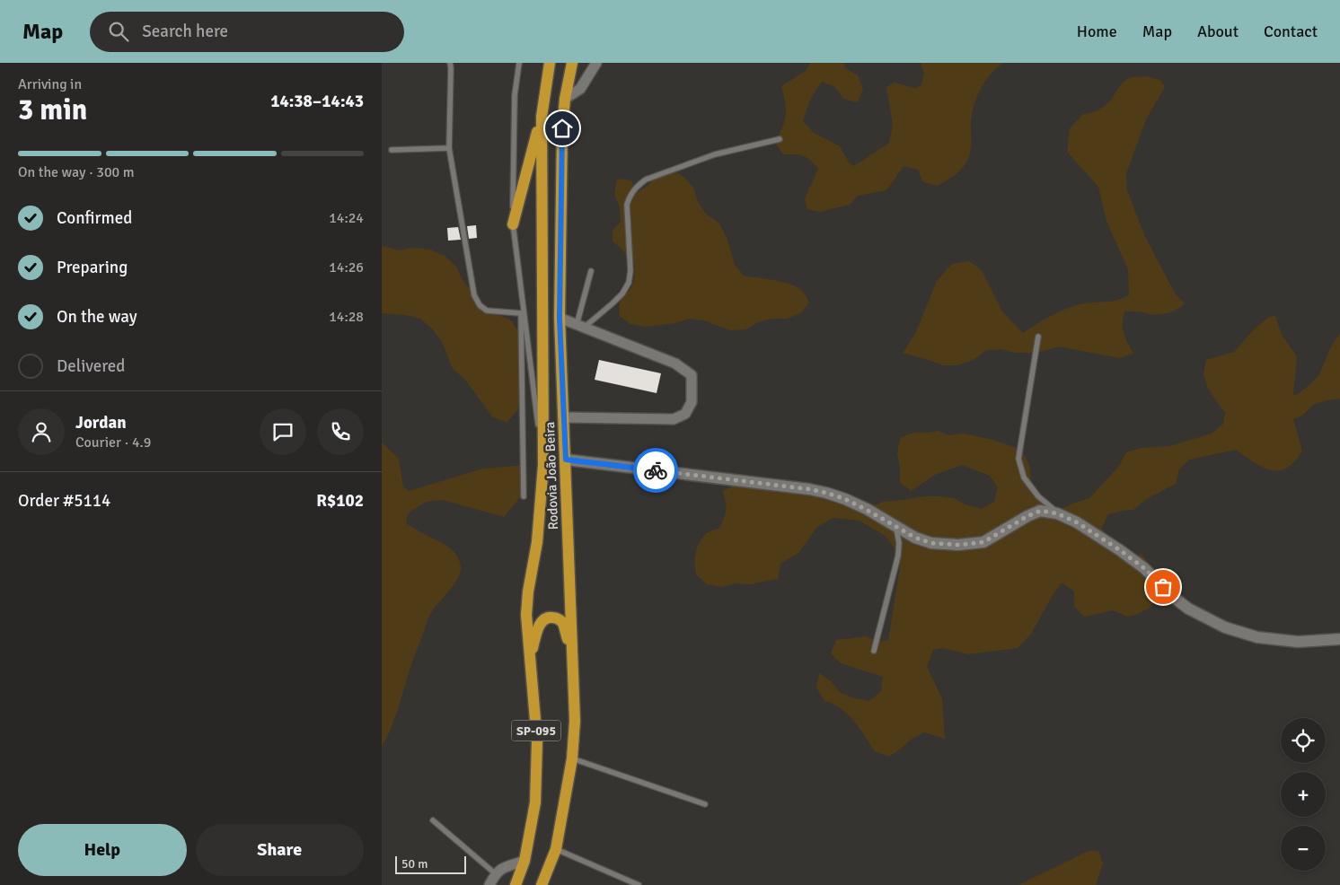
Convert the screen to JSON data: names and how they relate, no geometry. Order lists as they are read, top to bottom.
{
  "streets": {
    "main road": ["Rodovia João Beira", "SP-095"]
  },
  "scale_bar": "50 m",
  "page": {
    "header": "Map",
    "search": "Search here",
    "nav": [
      "Home",
      "Map",
      "About",
      "Contact"
    ],
    "heading": ["3 min", "Arriving in", "14:38–14:43"],
    "panel": [
      "Jordan",
      "Courier · 4.9",
      "Order #5114",
      "R$102"
    ],
    "bar": "On the way · 300 m",
    "list": [
      ["Confirmed", "14:24"],
      ["Preparing", "14:26"],
      ["On the way", "14:28"],
      "Delivered"
    ],
    "map_buttons": ["+", "−"],
    "buttons": ["Help", "Share"],
    "scale": "50 m"
  }
}
